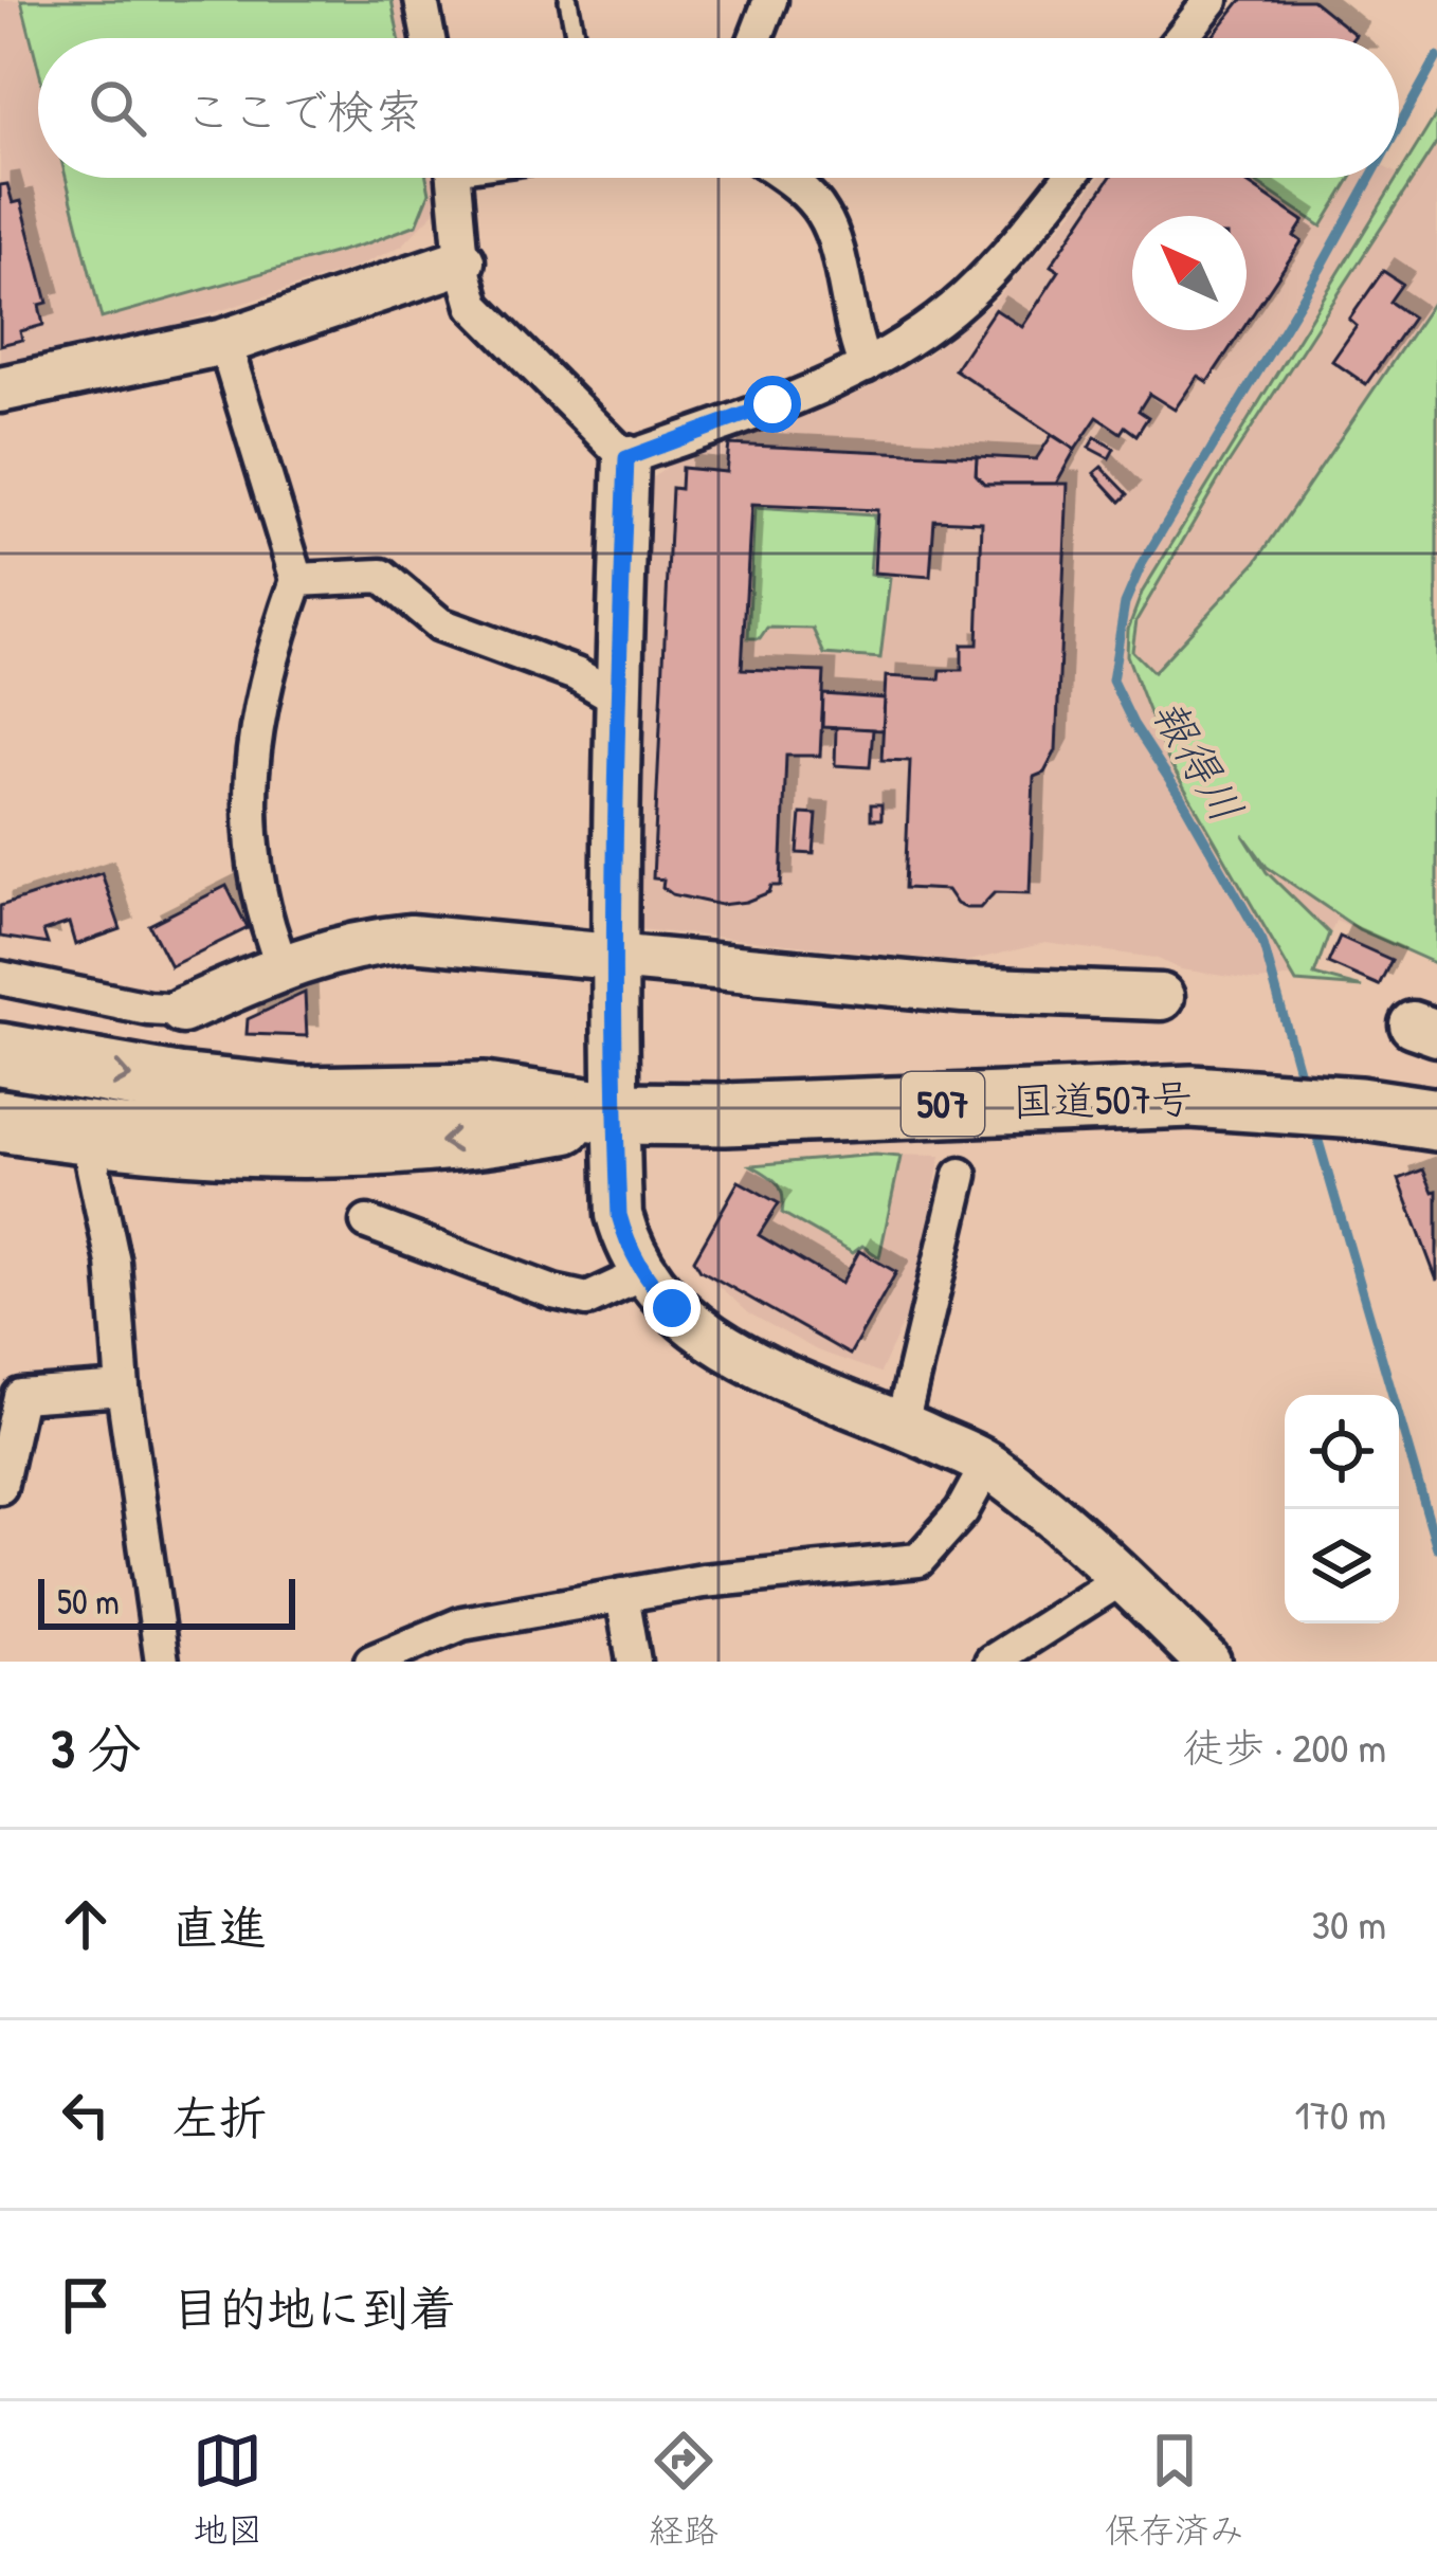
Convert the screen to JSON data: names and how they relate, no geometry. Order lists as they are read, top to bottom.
{
  "streets": {
    "highway": ["国道507号", "507"]
  },
  "water": ["報得川"],
  "scale_bar": "50 m",
  "north": "top left",
  "page": {
    "search": "ここで検索",
    "scale": "50 m",
    "heading": ["3 分", "徒歩 · 200 m"],
    "list": [
      ["直進", "30 m"],
      ["左折", "170 m"],
      "目的地に到着"
    ],
    "nav": ["地図", "経路", "保存済み"]
  }
}
